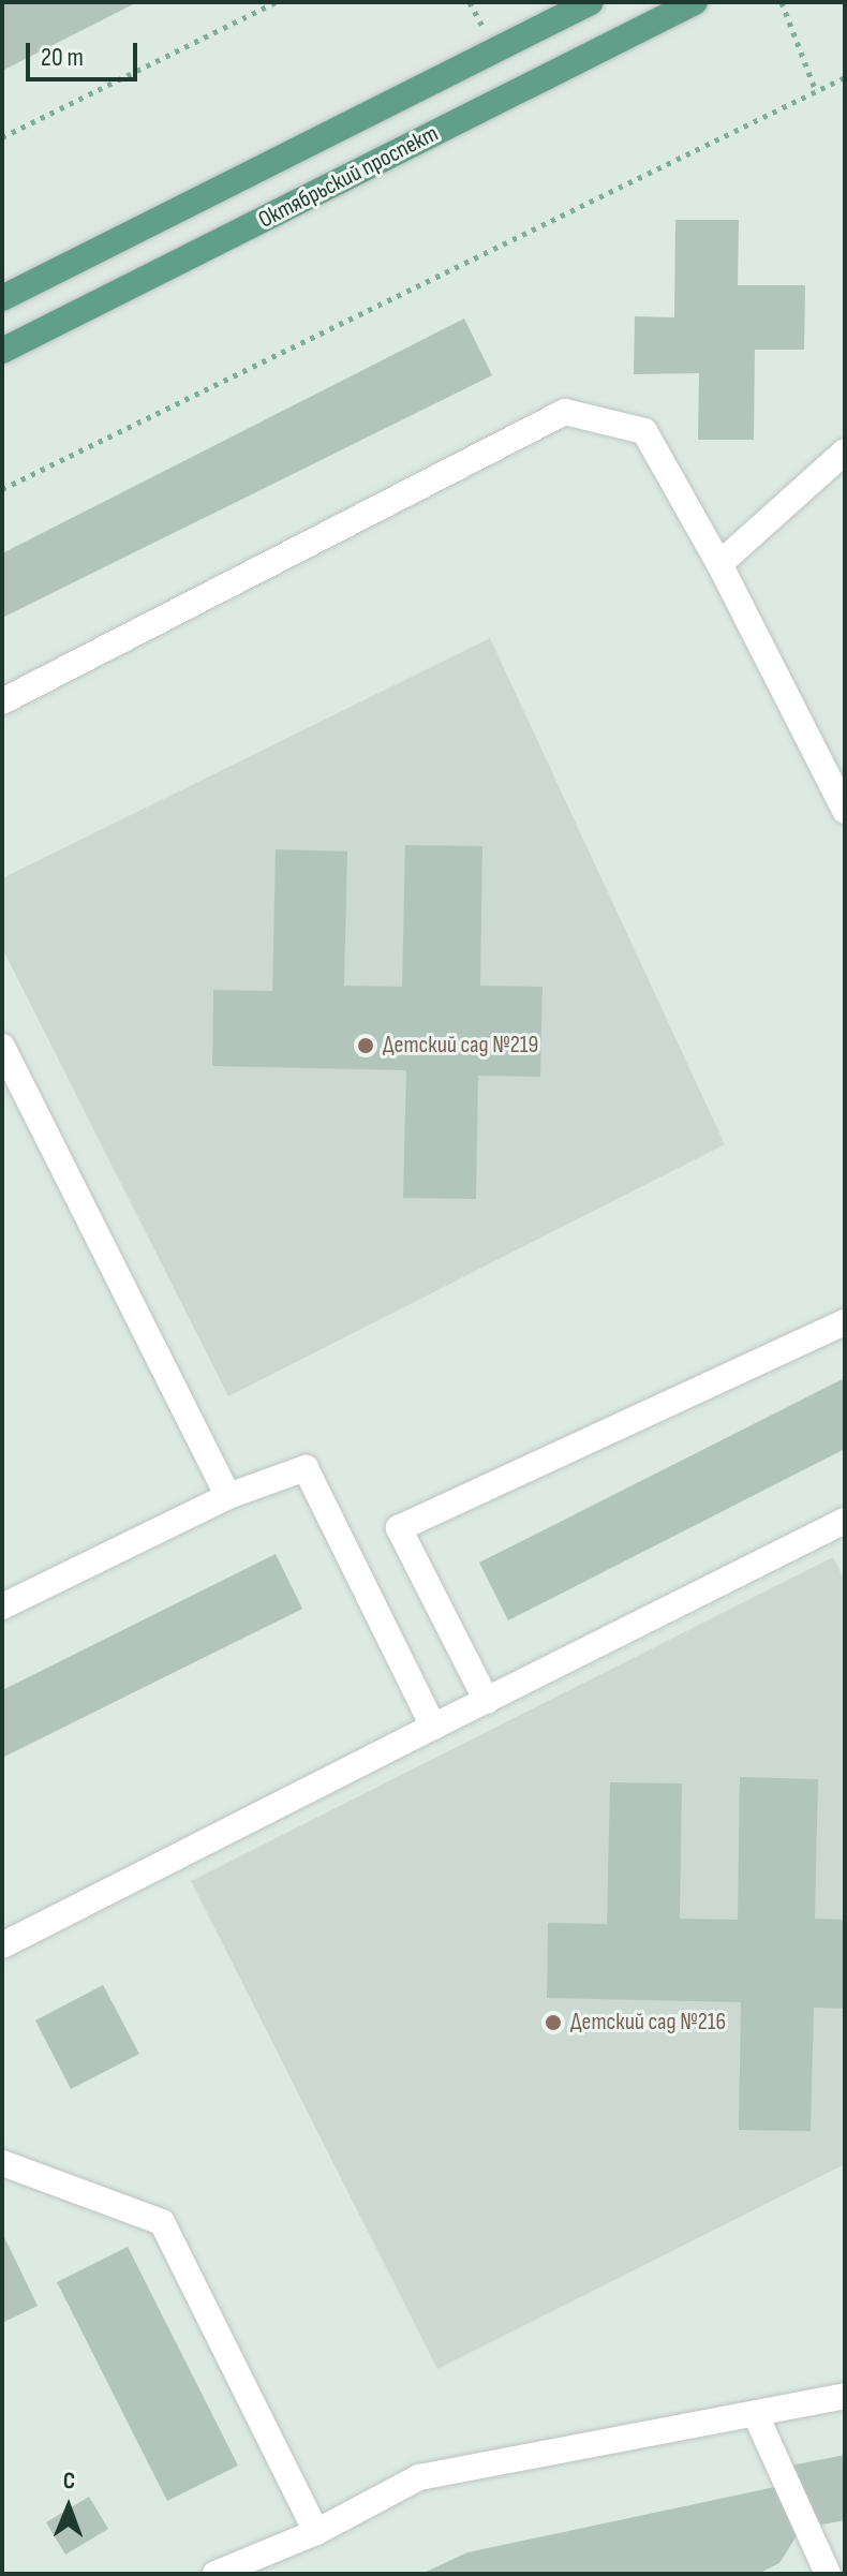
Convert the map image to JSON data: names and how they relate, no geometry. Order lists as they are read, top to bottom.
{
  "streets": {
    "main road": ["Октябрьский проспект"]
  },
  "places": ["Детский сад №219", "Детский сад №216"],
  "scale_bar": "20 m",
  "north": "top"
}
